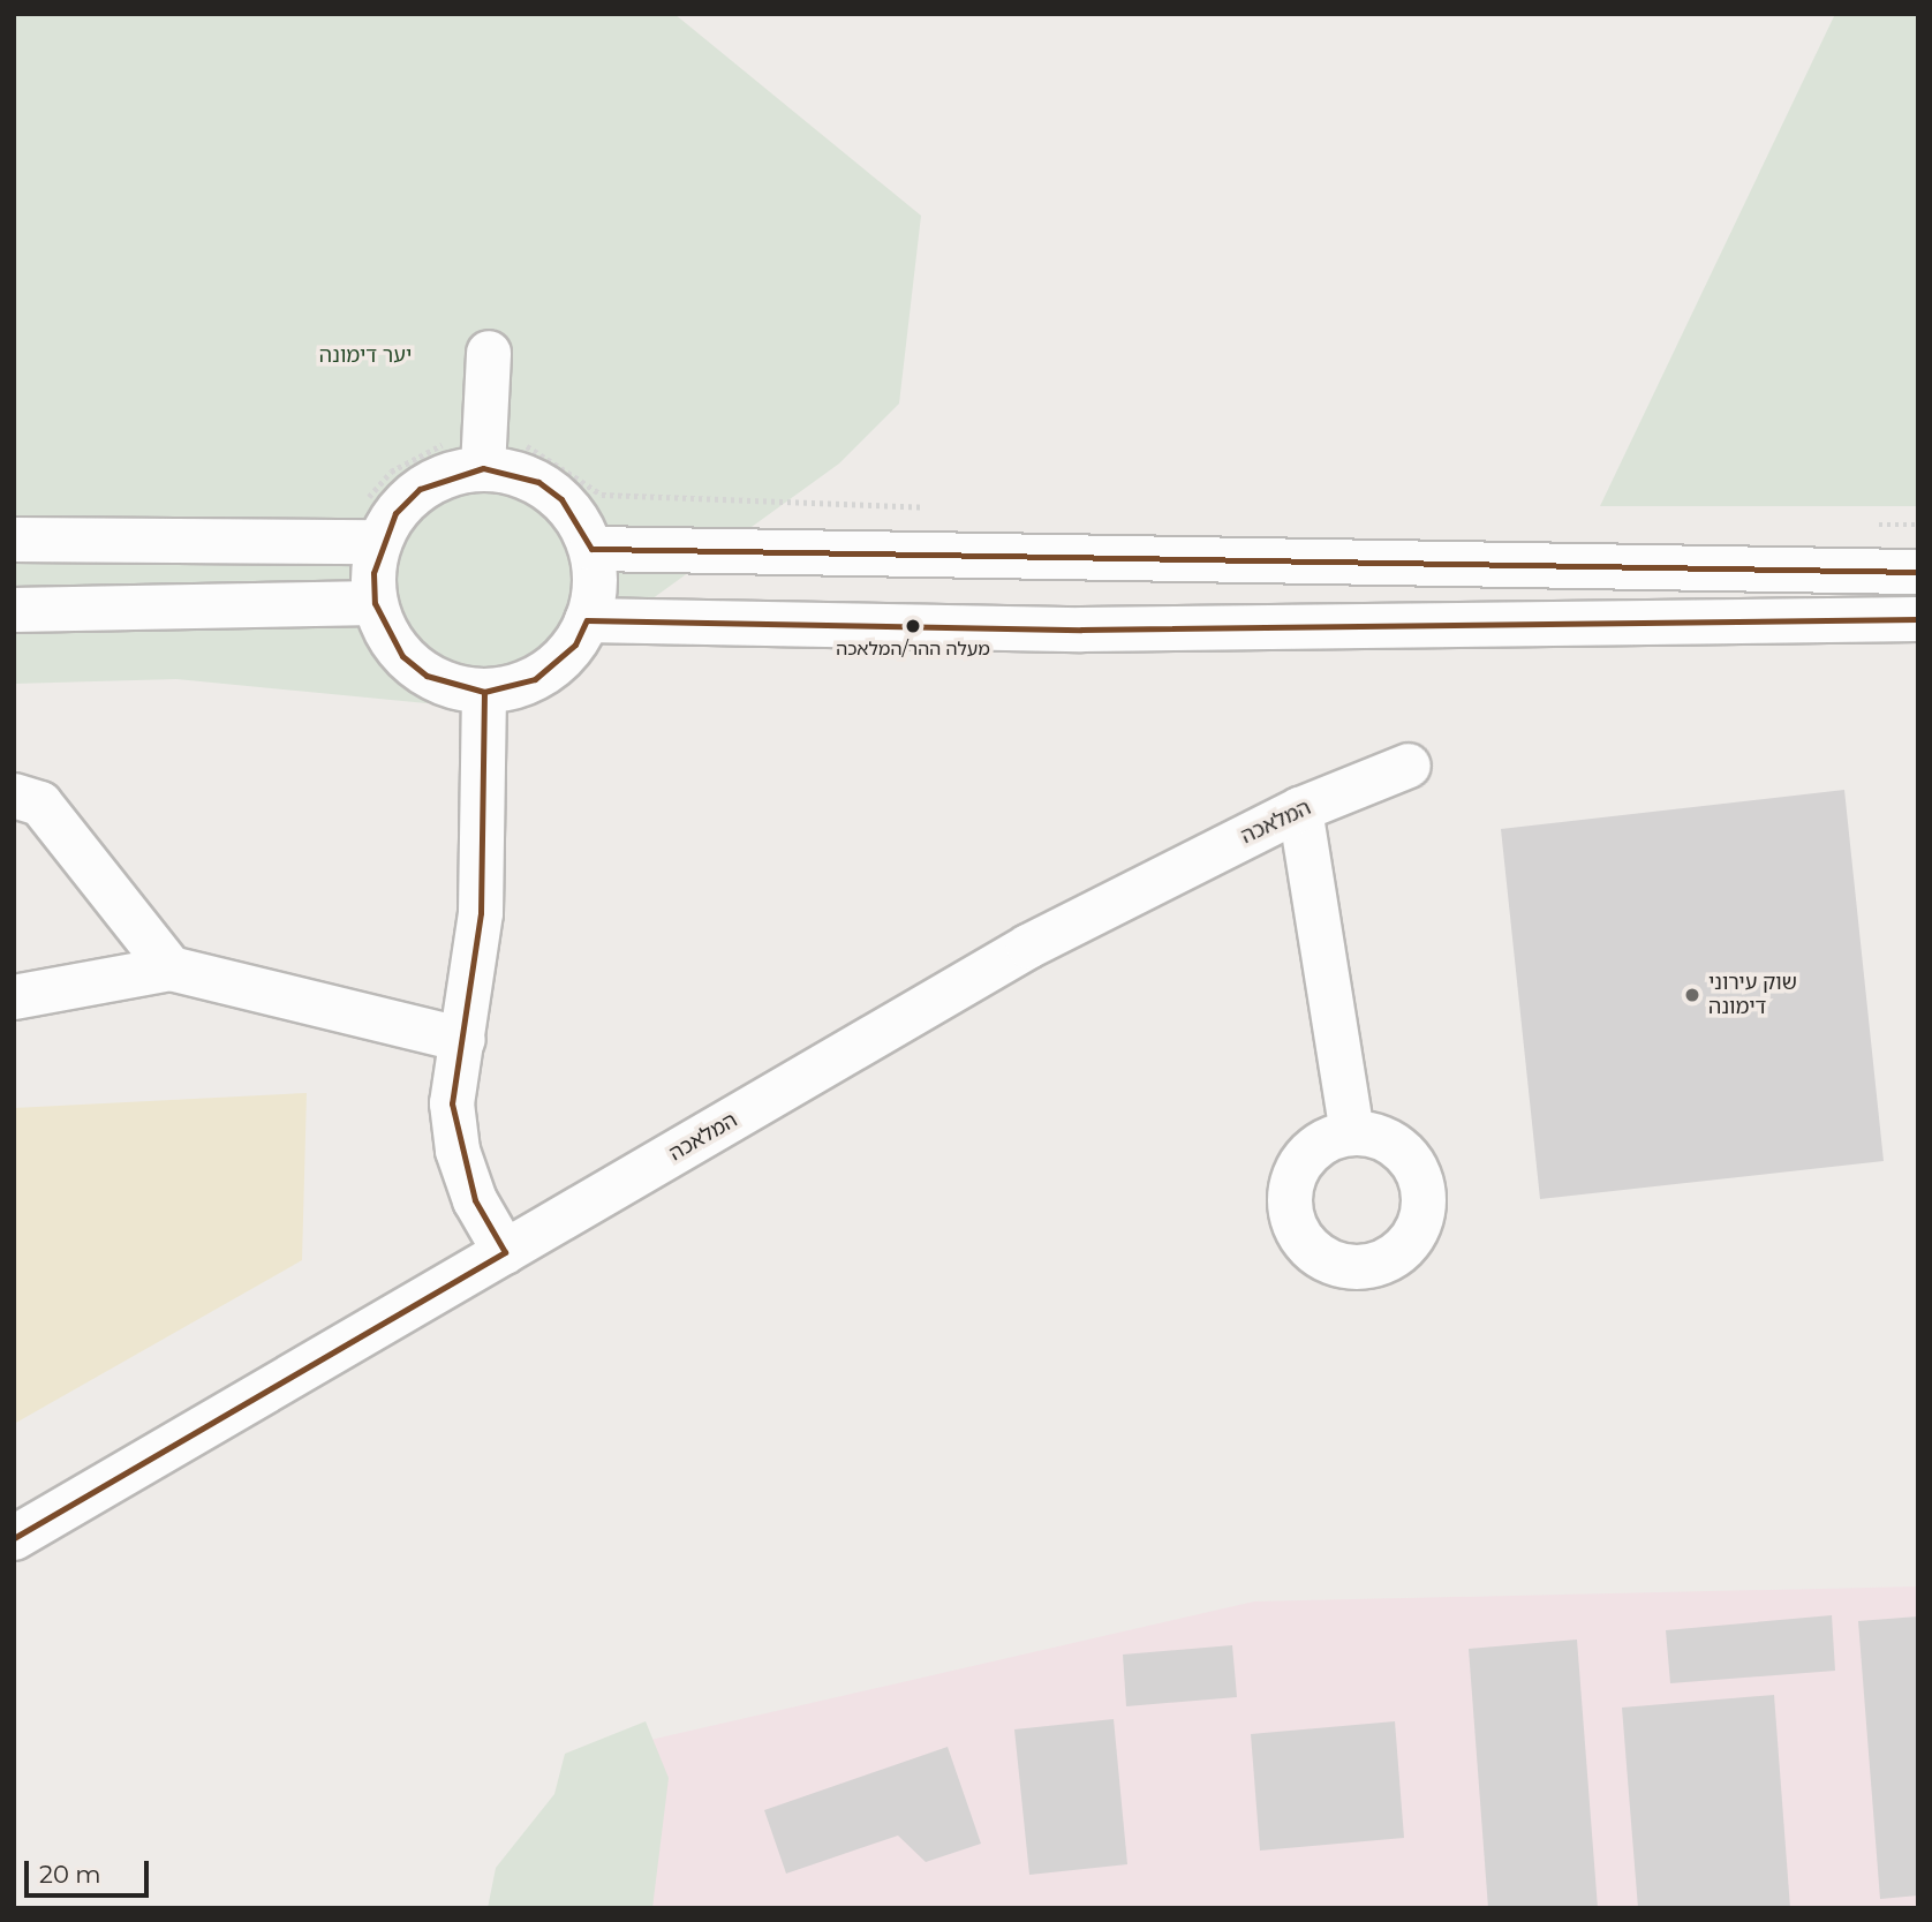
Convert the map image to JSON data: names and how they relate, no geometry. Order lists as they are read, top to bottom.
{
  "streets": {
    "main road": ["המלאכה"]
  },
  "parks": ["יער דימונה"],
  "places": ["מעלה ההר/המלאכה", "שוק עירוני דימונה"],
  "scale_bar": "20 m"
}
